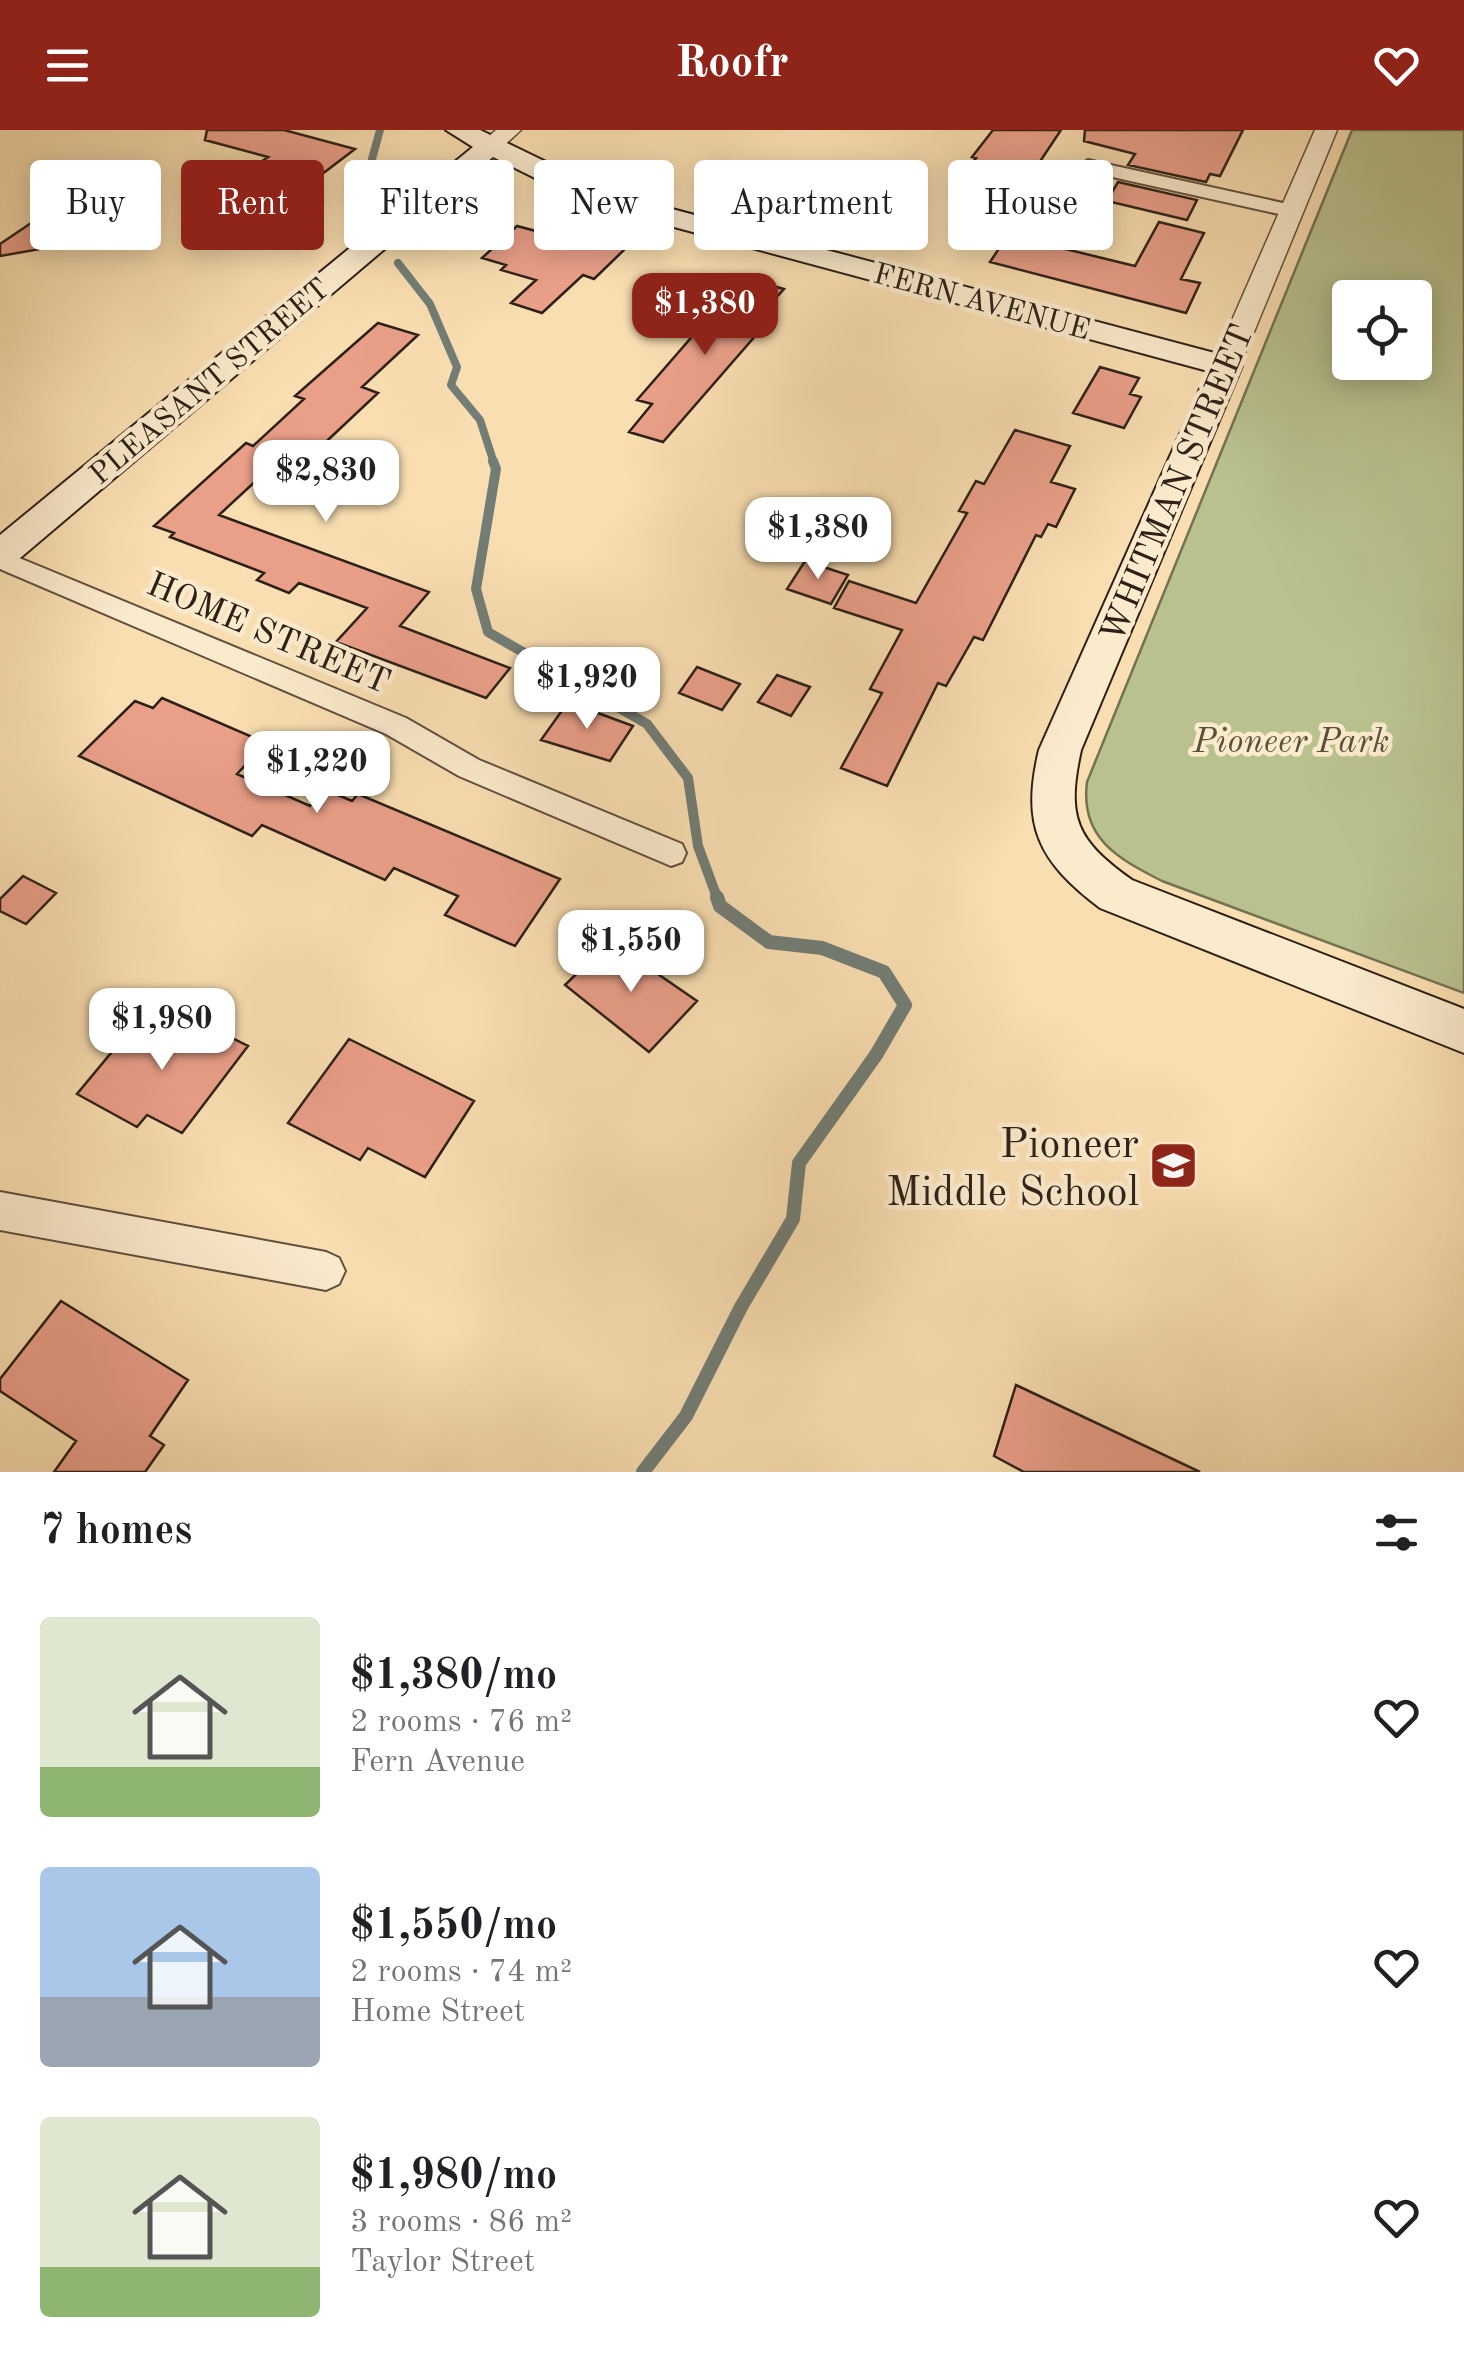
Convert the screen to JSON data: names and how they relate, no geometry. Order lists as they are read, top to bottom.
{
  "streets": {
    "main road": ["FERN AVENUE", "PLEASANT STREET", "WHITMAN STREET"],
    "street": ["HOME STREET"]
  },
  "crossings": [
    ["FERN AVENUE", "PLEASANT STREET"],
    ["FERN AVENUE", "WHITMAN STREET"],
    ["PLEASANT STREET", "HOME STREET"]
  ],
  "parks": ["Pioneer Park"],
  "places": {
    "school or university": ["Pioneer Middle School"]
  },
  "page": {
    "header": "Roofr",
    "chip": [
      "Buy",
      "Rent",
      "Filters",
      "New",
      "Apartment",
      "House"
    ],
    "price": [
      "$1,380",
      "$2,830",
      "$1,380",
      "$1,920",
      "$1,220",
      "$1,550",
      "$1,980"
    ],
    "heading": "7 homes",
    "list": [
      {
        "name": "$1,380/mo",
        "note": "2 rooms · 76 m² · Fern Avenue"
      },
      {
        "name": "$1,550/mo",
        "note": "2 rooms · 74 m² · Home Street"
      },
      {
        "name": "$1,980/mo",
        "note": "3 rooms · 86 m² · Taylor Street"
      }
    ]
  }
}
